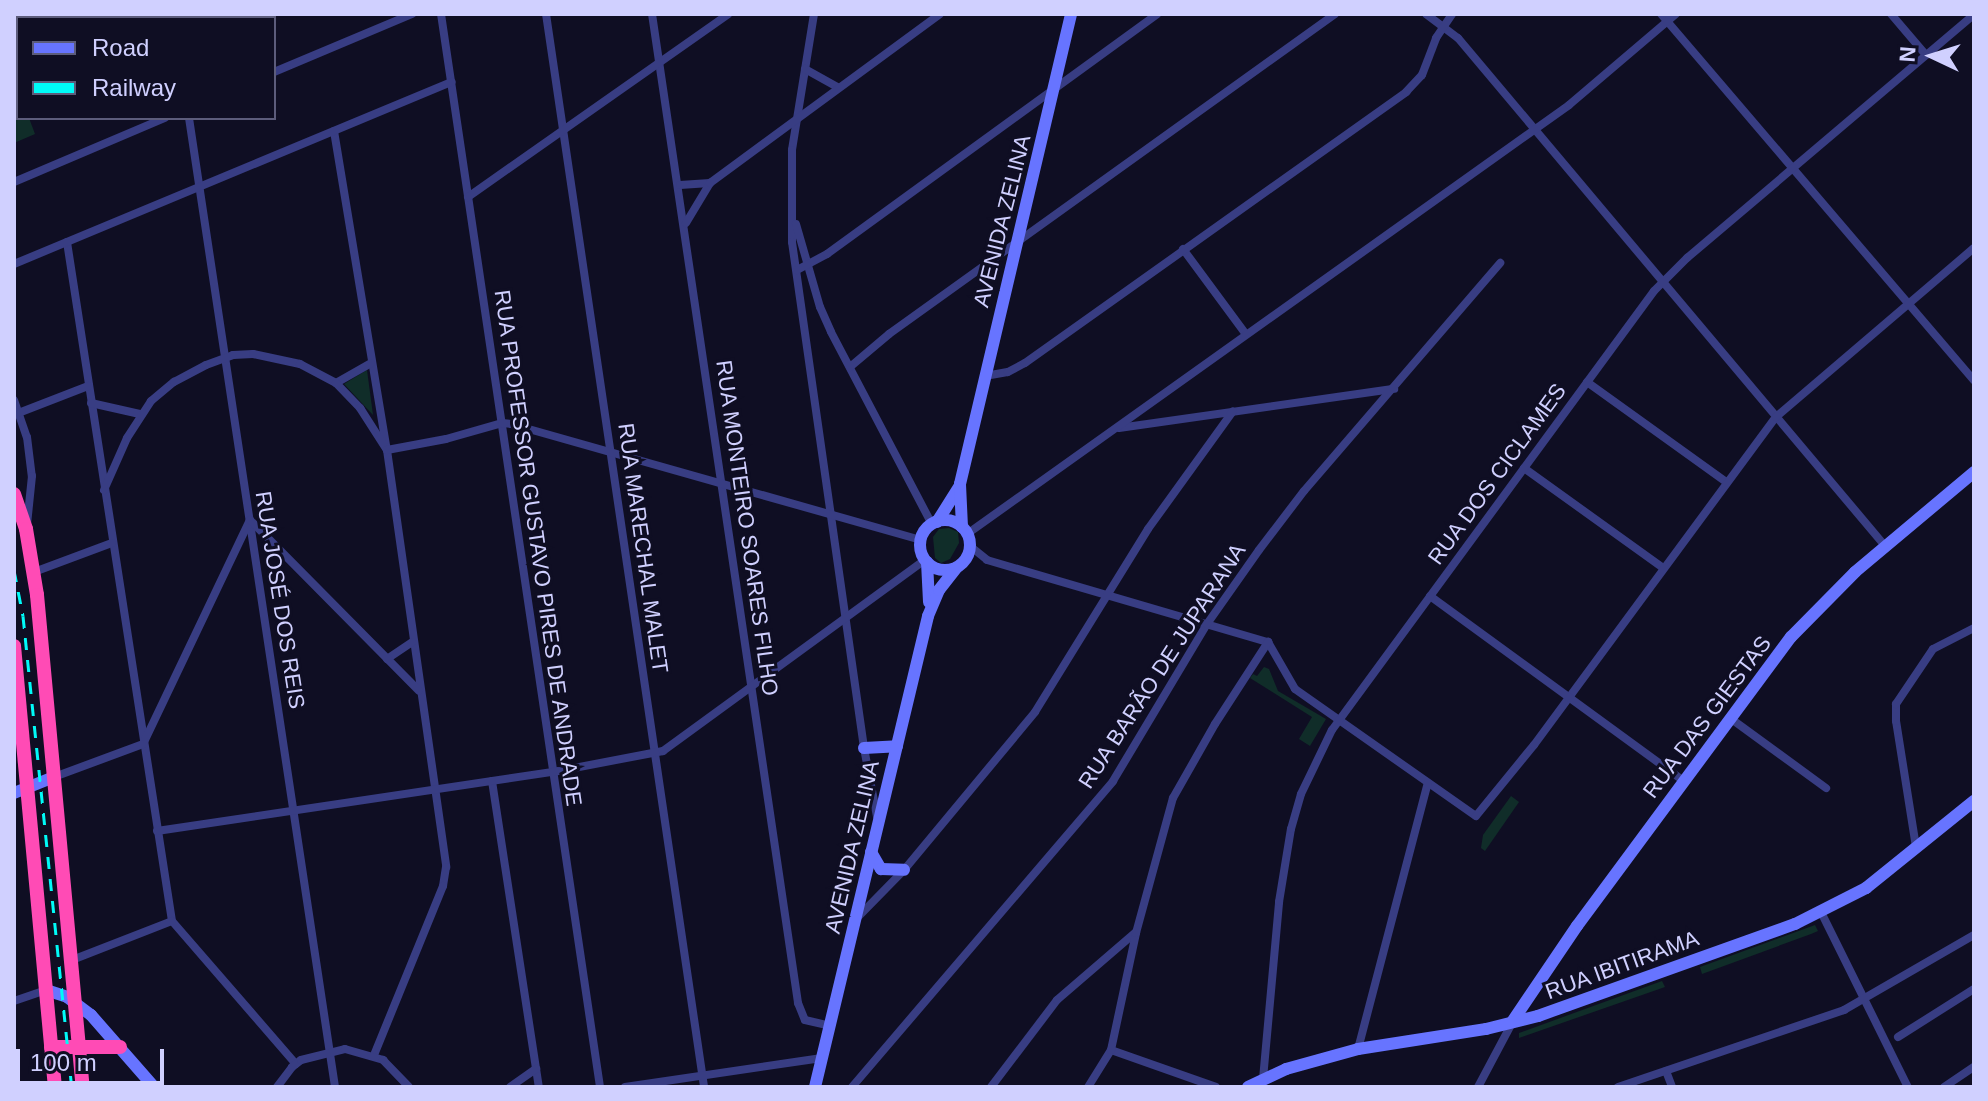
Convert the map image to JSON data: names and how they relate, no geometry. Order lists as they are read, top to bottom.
{
  "streets": {
    "main road": ["AVENIDA ZELINA", "RUA DAS GIESTAS", "RUA IBITIRAMA"],
    "street": [
      "RUA DOS CICLAMES",
      "RUA MONTEIRO SOARES FILHO",
      "RUA PROFESSOR GUSTAVO PIRES DE ANDRADE",
      "RUA MARECHAL MALET",
      "RUA JOSÉ DOS REIS",
      "RUA BARÃO DE JUPARANA"
    ]
  },
  "crossings": [
    ["AVENIDA ZELINA", "RUA MONTEIRO SOARES FILHO"],
    ["RUA DOS CICLAMES", "RUA IBITIRAMA"],
    ["RUA DAS GIESTAS", "RUA IBITIRAMA"]
  ],
  "legend": ["Road", "Railway"],
  "scale_bar": "100 m",
  "north": "left"
}
